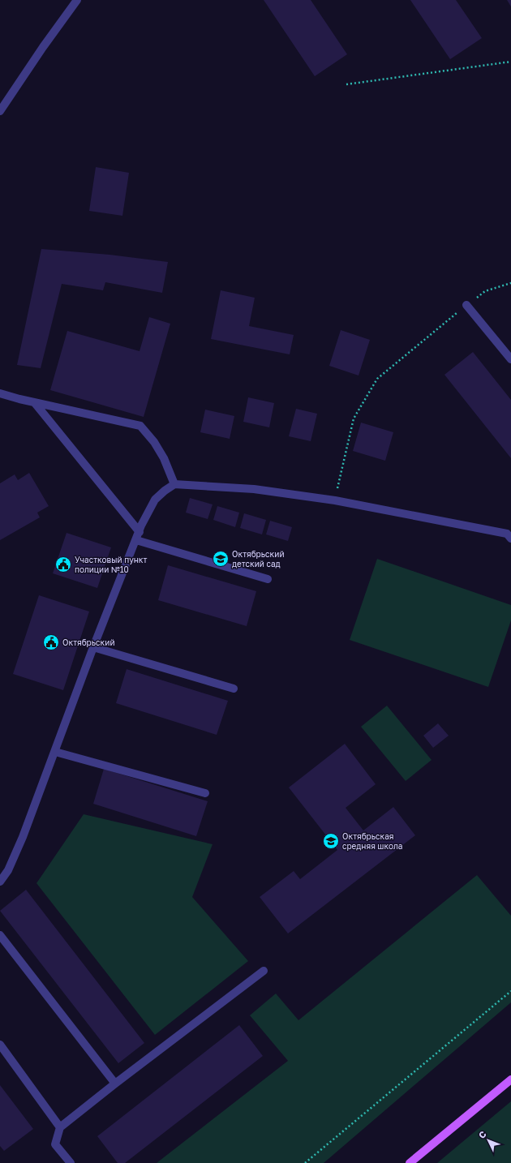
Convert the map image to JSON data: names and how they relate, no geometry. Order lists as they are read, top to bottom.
{
  "places": {
    "school or university": ["Октябрьский детский сад", "Октябрьская средняя школа"],
    "public building": ["Участковый пункт полиции №10", "Октябрьский"]
  },
  "north": "top left"
}
